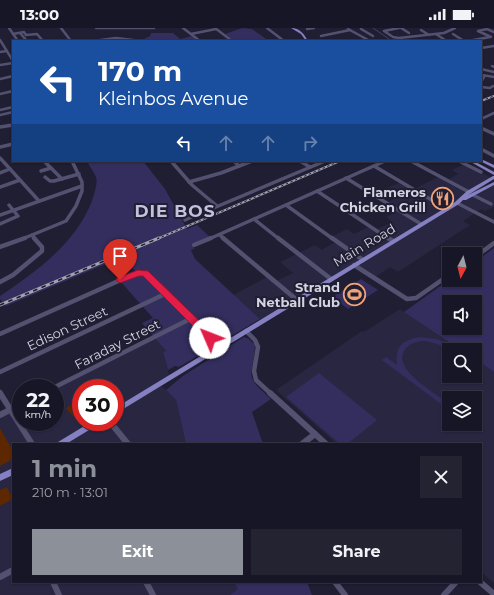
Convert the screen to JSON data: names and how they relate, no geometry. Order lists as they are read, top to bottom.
{
  "streets": {
    "main road": ["Main Road"],
    "street": ["Edison Street", "Faraday Street"]
  },
  "districts": ["DIE BOS"],
  "places": {
    "restaurant": ["Flameros Chicken Grill"],
    "sports": ["Strand Netball Club"]
  },
  "north": "bottom",
  "page": {
    "status": "13:00",
    "turn": ["170 m", "Kleinbos Avenue"],
    "speed": "22 km/h",
    "limit": "30",
    "heading": ["1 min", "210 m · 13:01"],
    "buttons": ["Exit", "Share"]
  }
}
